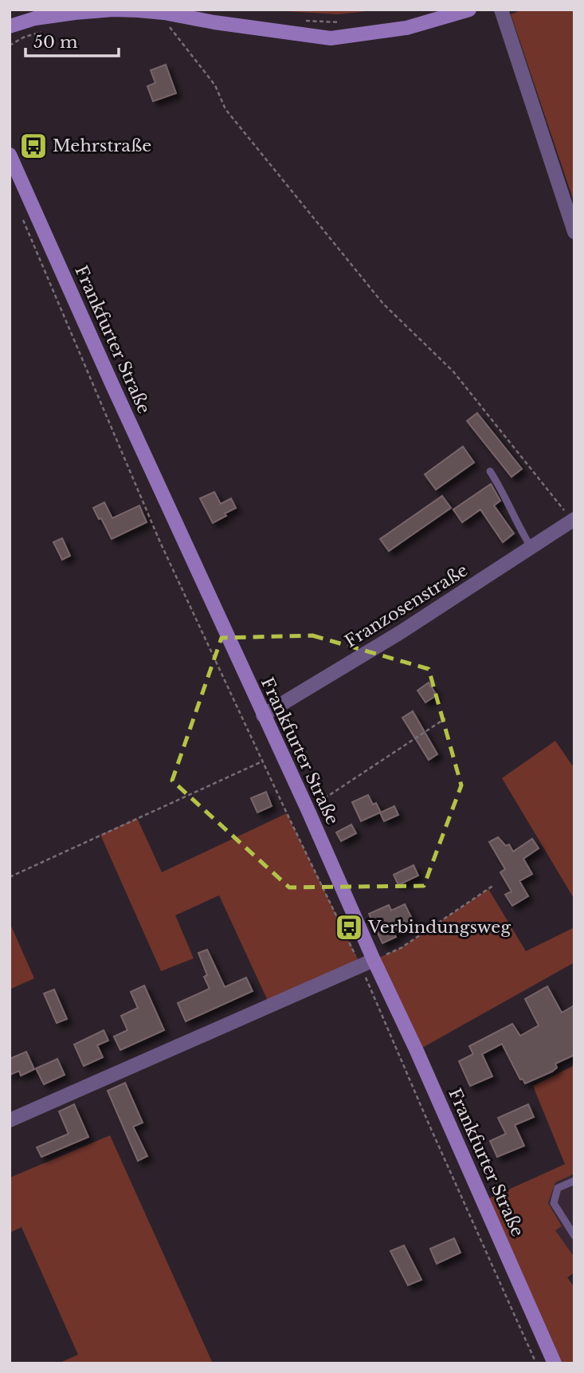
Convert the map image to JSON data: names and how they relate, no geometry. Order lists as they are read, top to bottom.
{
  "streets": {
    "main road": ["Frankfurter Straße"],
    "street": ["Franzosenstraße"]
  },
  "crossings": [
    ["Frankfurter Straße", "Franzosenstraße"]
  ],
  "places": {
    "bus stop": ["Mehrstraße", "Verbindungsweg"]
  },
  "scale_bar": "50 m"
}
